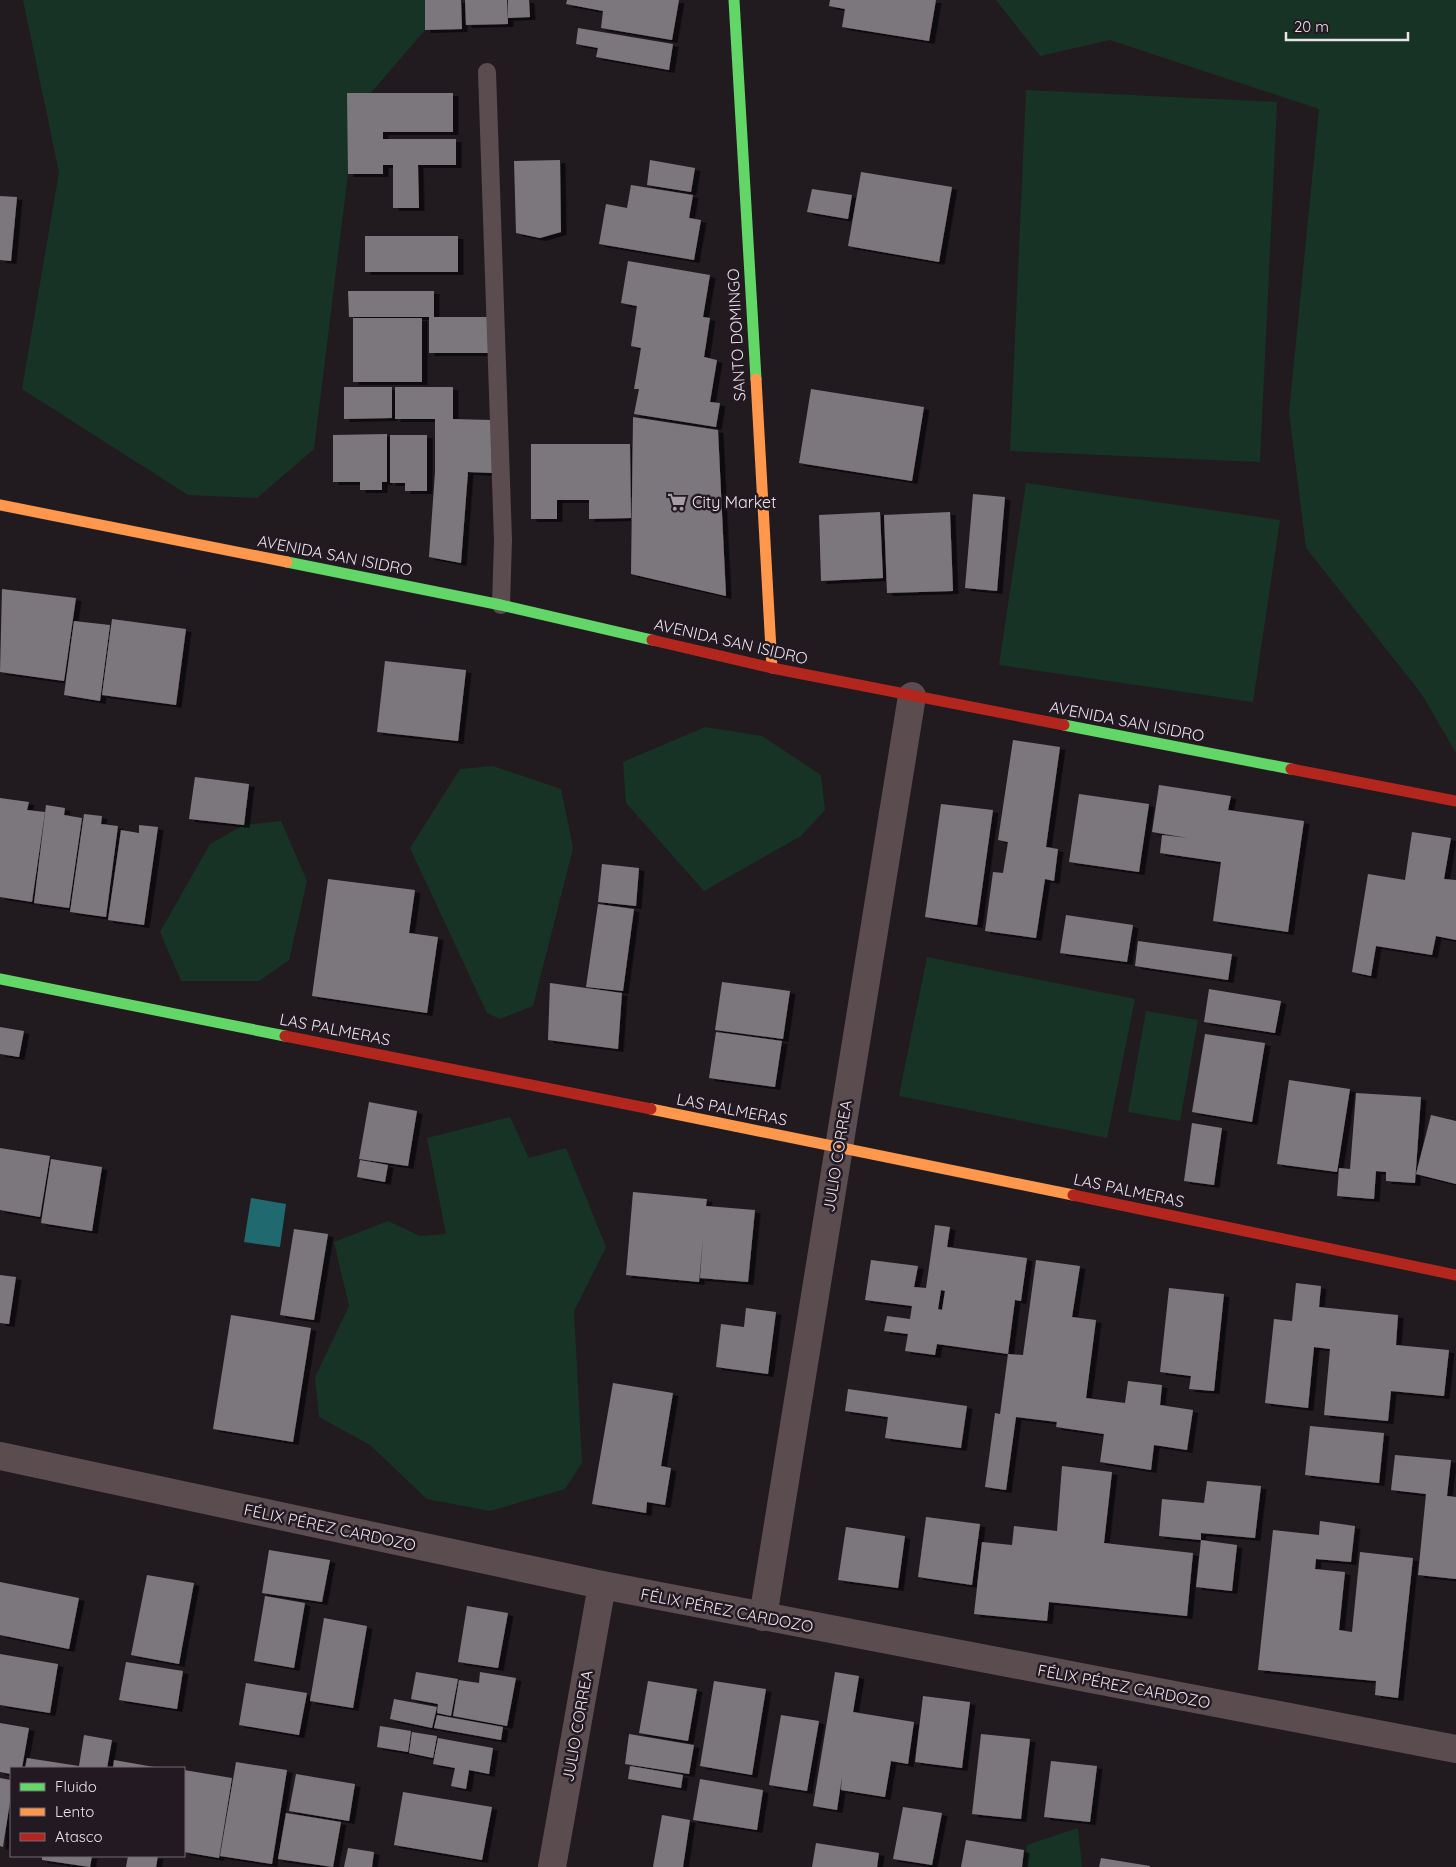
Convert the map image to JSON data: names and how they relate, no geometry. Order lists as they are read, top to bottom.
{
  "streets": {
    "street": [
      "SANTO DOMINGO",
      "AVENIDA SAN ISIDRO",
      "LAS PALMERAS",
      "JULIO CORREA",
      "FÉLIX PÉREZ CARDOZO"
    ]
  },
  "crossings": [
    ["SANTO DOMINGO", "AVENIDA SAN ISIDRO"],
    ["AVENIDA SAN ISIDRO", "JULIO CORREA"],
    ["LAS PALMERAS", "JULIO CORREA"],
    ["JULIO CORREA", "FÉLIX PÉREZ CARDOZO"]
  ],
  "places": {
    "supermarket": ["City Market"]
  },
  "legend": ["Fluido", "Lento", "Atasco"],
  "scale_bar": "20 m"
}
